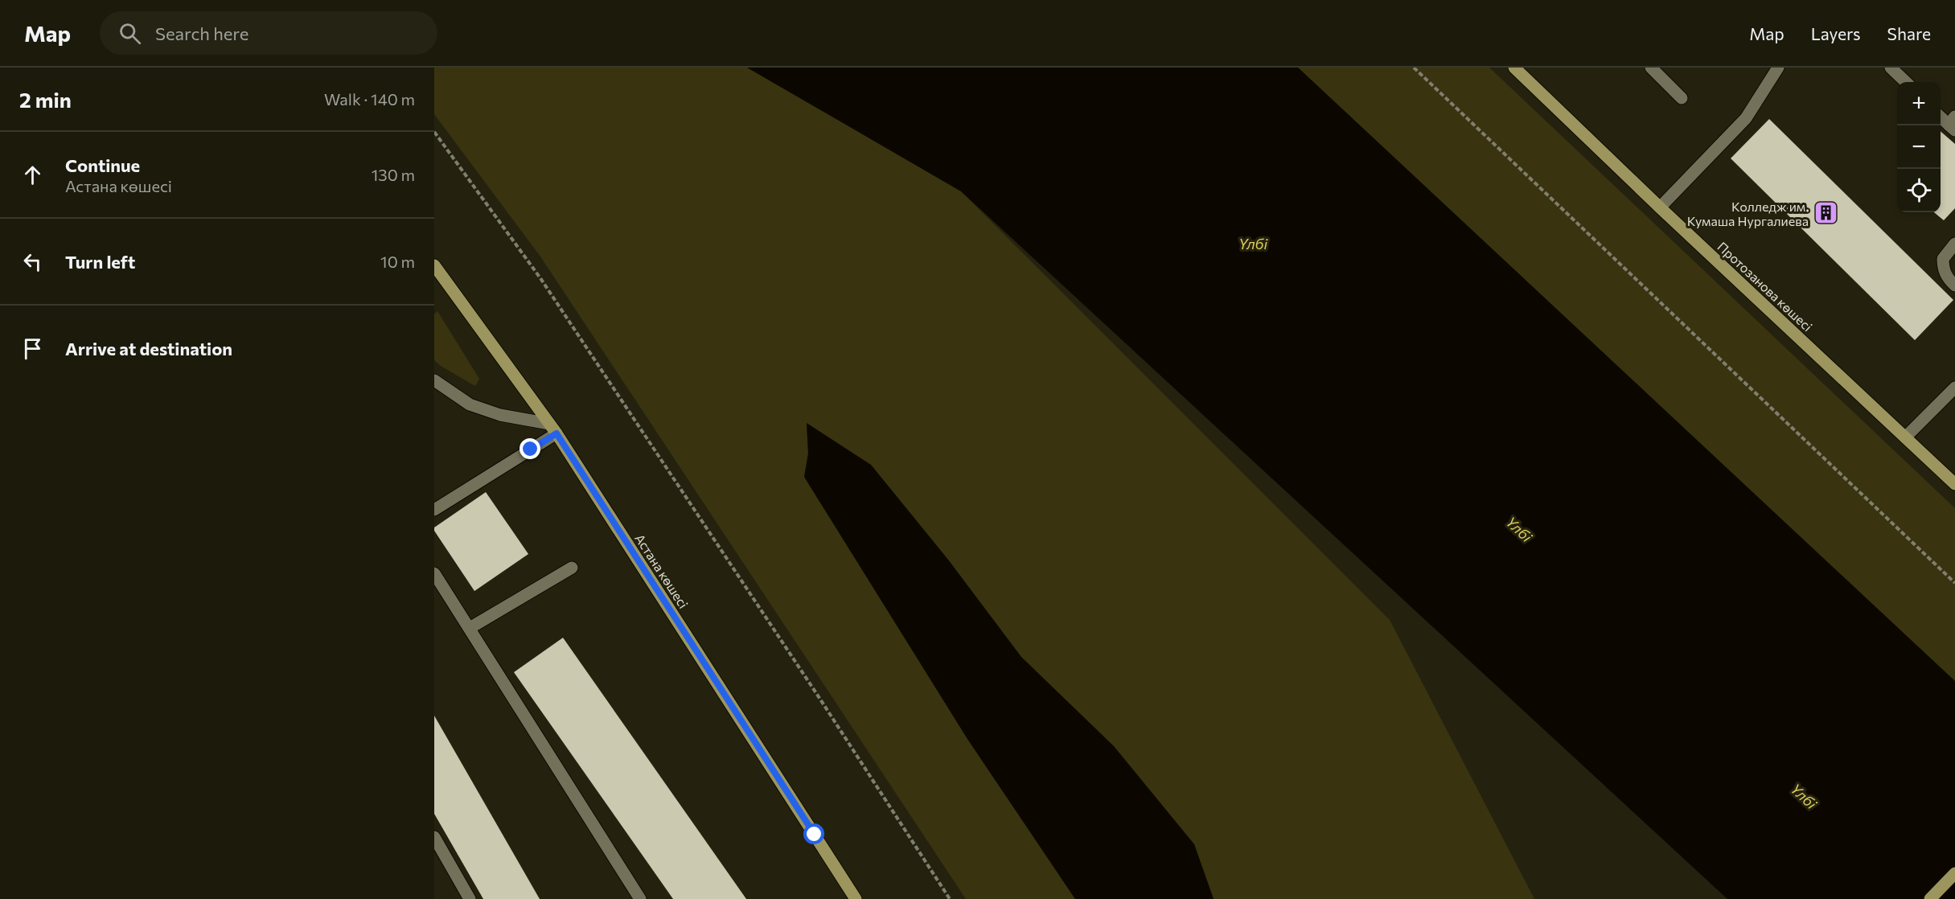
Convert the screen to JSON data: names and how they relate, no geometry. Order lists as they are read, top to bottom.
{
  "streets": {
    "main road": ["Протозанова көшесі", "Астана көшесі"]
  },
  "water": ["Үлбі"],
  "places": {
    "building": ["Колледж им. Кумаша Нургалиева"]
  },
  "page": {
    "header": "Map",
    "search": "Search here",
    "nav": ["Map", "Layers", "Share"],
    "heading": ["2 min", "Walk · 140 m"],
    "map_buttons": ["+", "−"],
    "list": [
      ["Continue", "Астана көшесі", "130 m"],
      ["Turn left", "10 m"],
      "Arrive at destination"
    ]
  }
}
